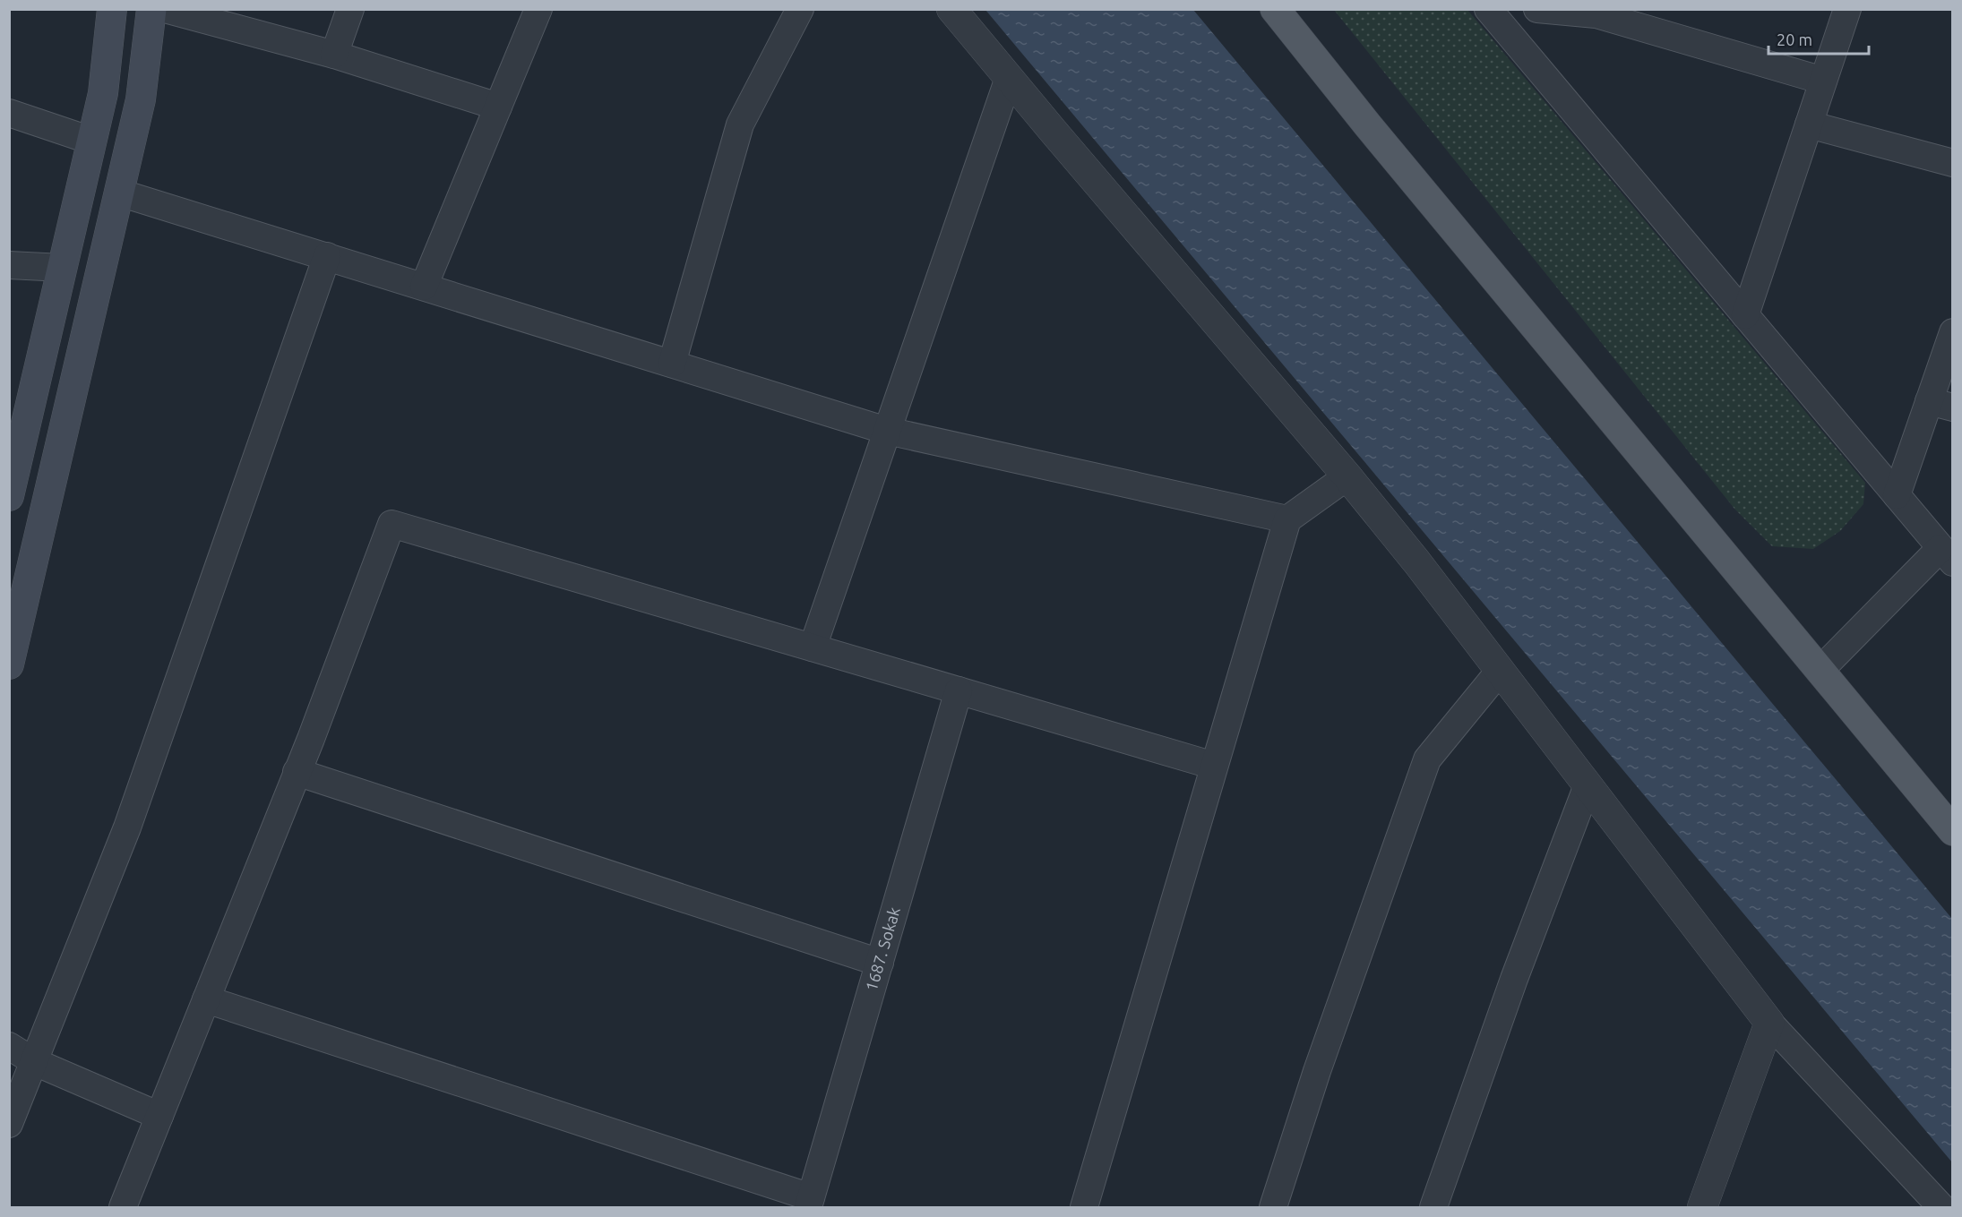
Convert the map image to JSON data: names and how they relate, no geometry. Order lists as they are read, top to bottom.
{
  "streets": {
    "street": ["1687. Sokak"]
  },
  "scale_bar": "20 m"
}
